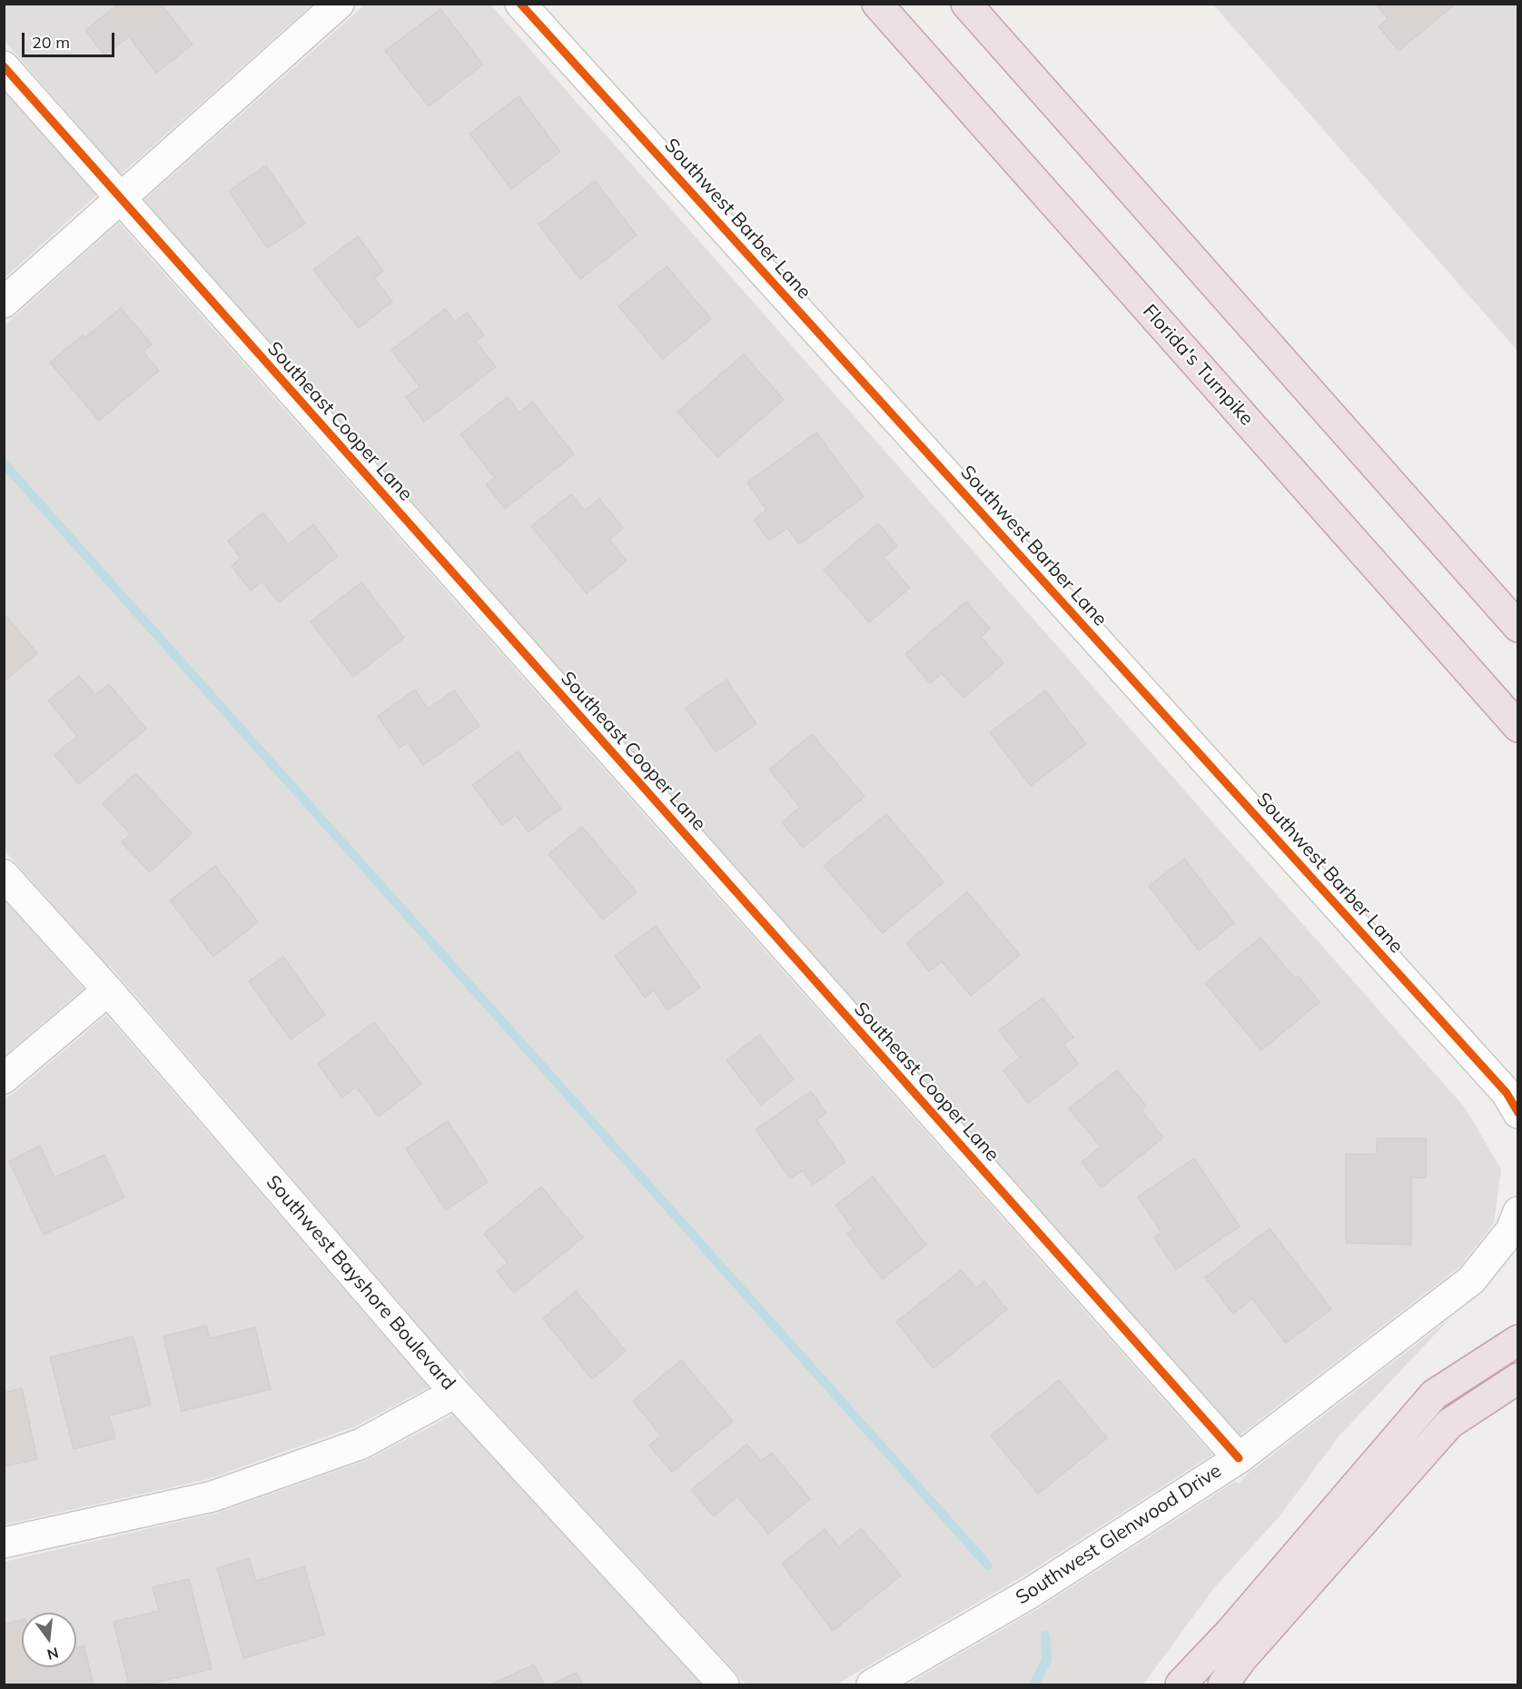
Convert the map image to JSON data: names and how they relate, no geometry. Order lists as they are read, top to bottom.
{
  "streets": {
    "highway": ["Florida's Turnpike"],
    "street": [
      "Southwest Barber Lane",
      "Southeast Cooper Lane",
      "Southwest Bayshore Boulevard",
      "Southwest Glenwood Drive"
    ]
  },
  "crossings": [
    ["Southeast Cooper Lane", "Southwest Glenwood Drive"]
  ],
  "scale_bar": "20 m",
  "north": "bottom"
}
